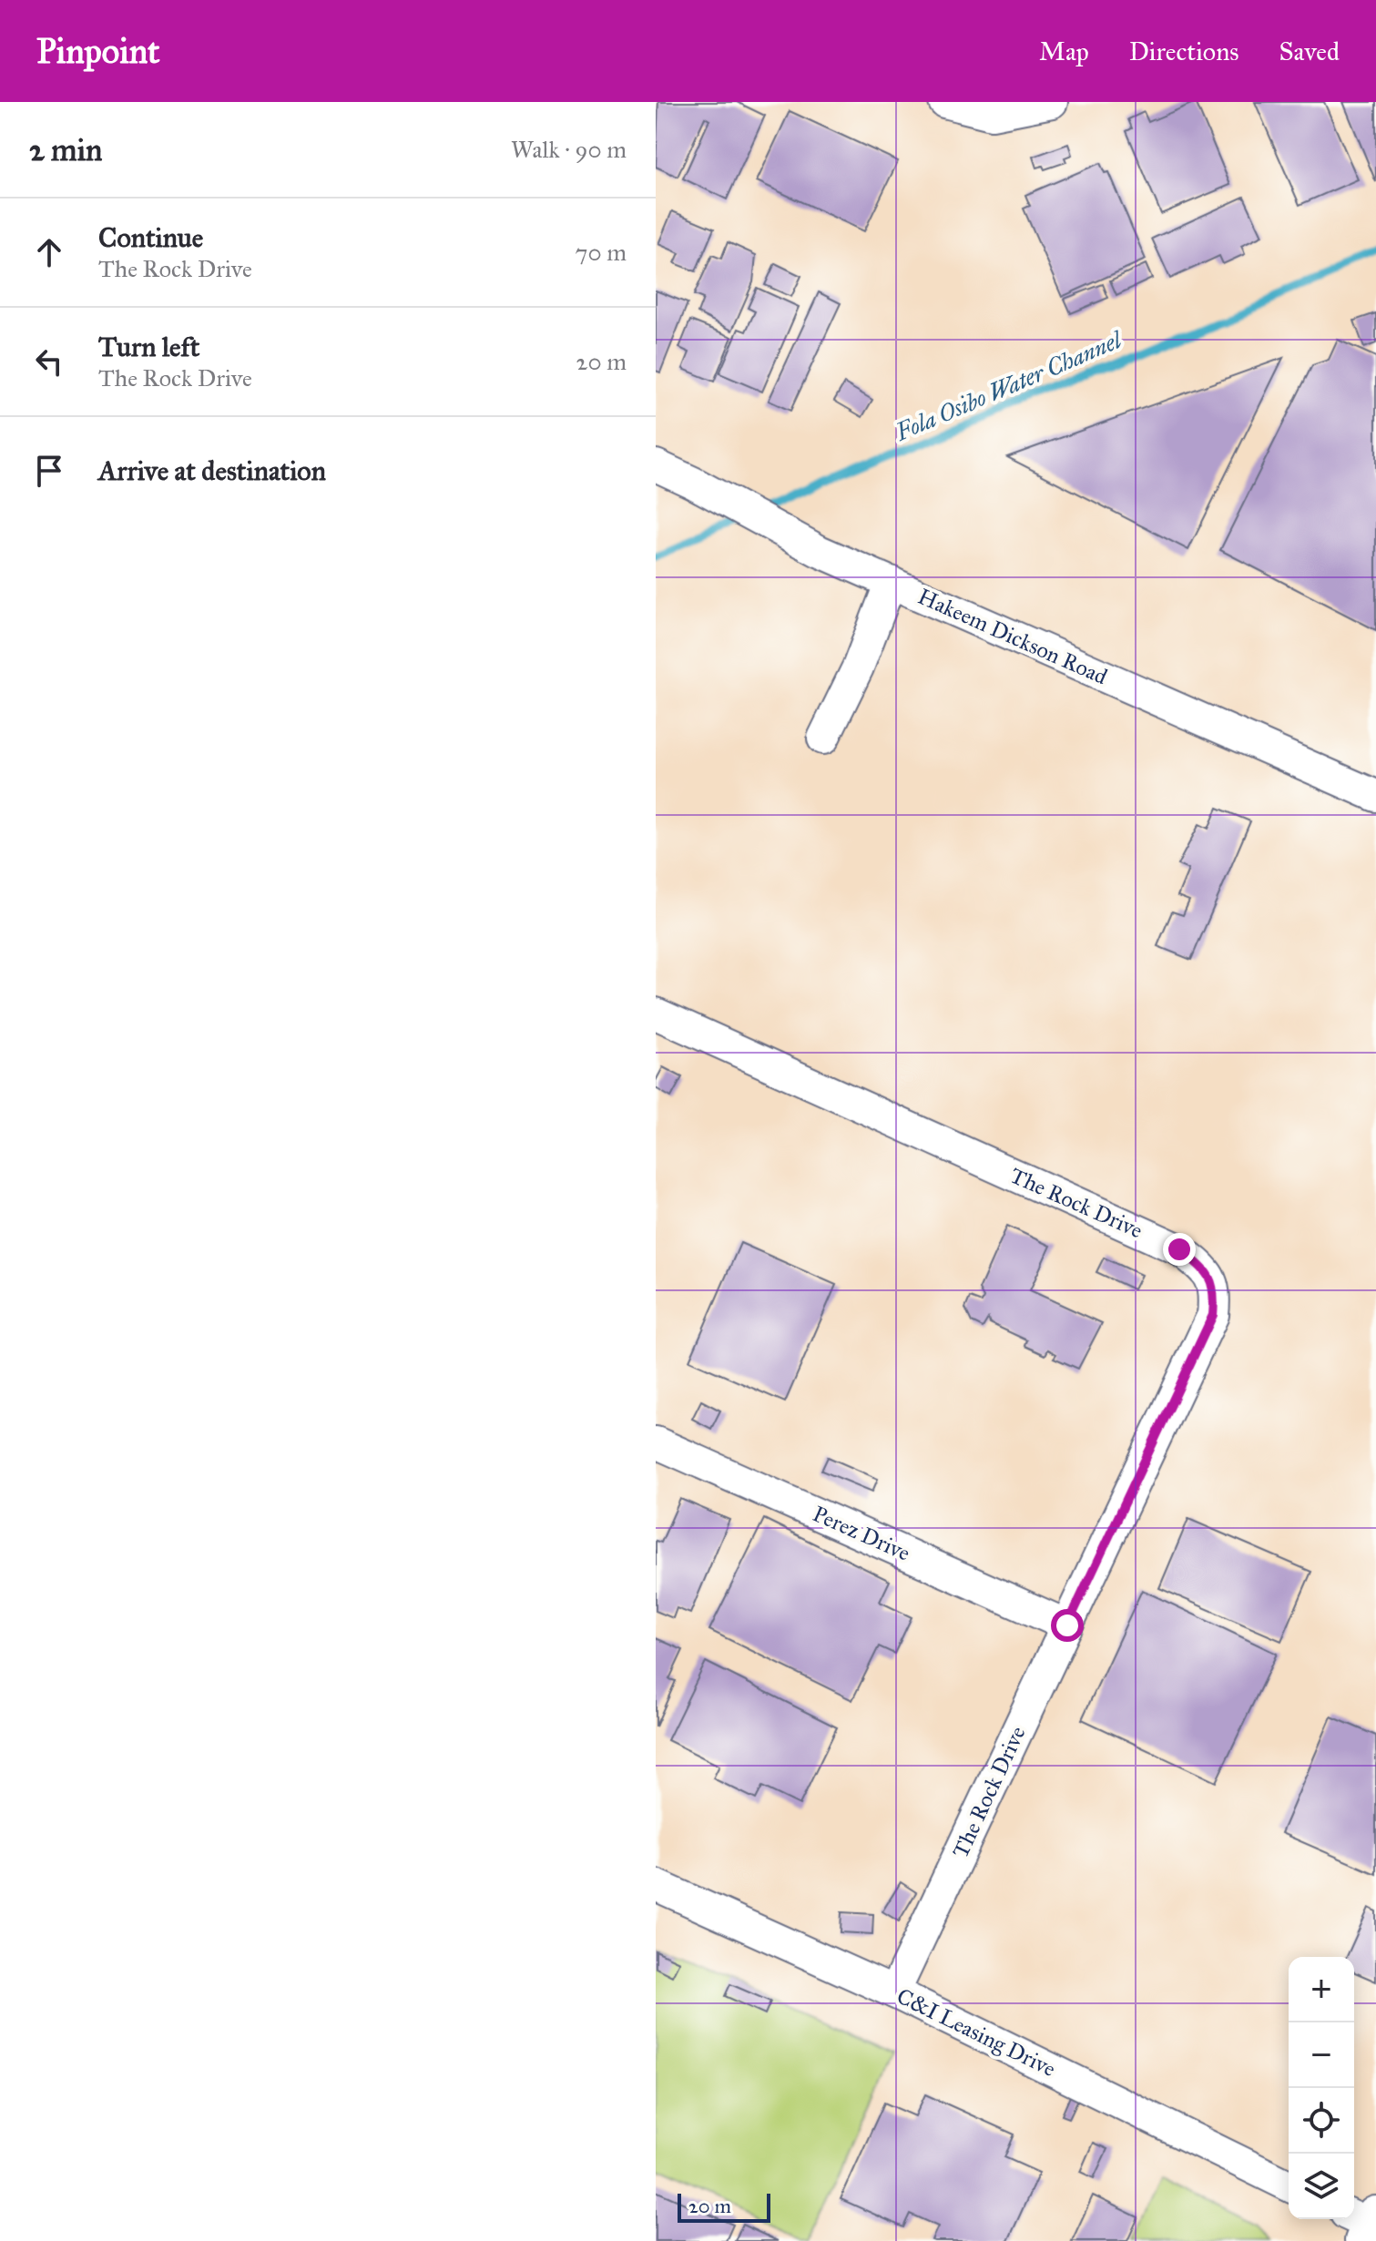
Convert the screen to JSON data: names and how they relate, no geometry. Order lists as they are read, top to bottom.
{
  "streets": {
    "street": [
      "Hakeem Dickson Road",
      "The Rock Drive",
      "Perez Drive",
      "C&I Leasing Drive"
    ]
  },
  "crossings": [
    ["The Rock Drive", "Perez Drive"],
    ["The Rock Drive", "C&I Leasing Drive"]
  ],
  "water": ["Fola Osibo Water Channel"],
  "scale_bar": "20 m",
  "page": {
    "header": "Pinpoint",
    "nav": ["Map", "Directions", "Saved"],
    "heading": ["2 min", "Walk · 90 m"],
    "list": [
      ["Continue", "The Rock Drive", "70 m"],
      ["Turn left", "The Rock Drive", "20 m"],
      "Arrive at destination"
    ],
    "map_buttons": ["+", "−"],
    "scale": "20 m"
  }
}
